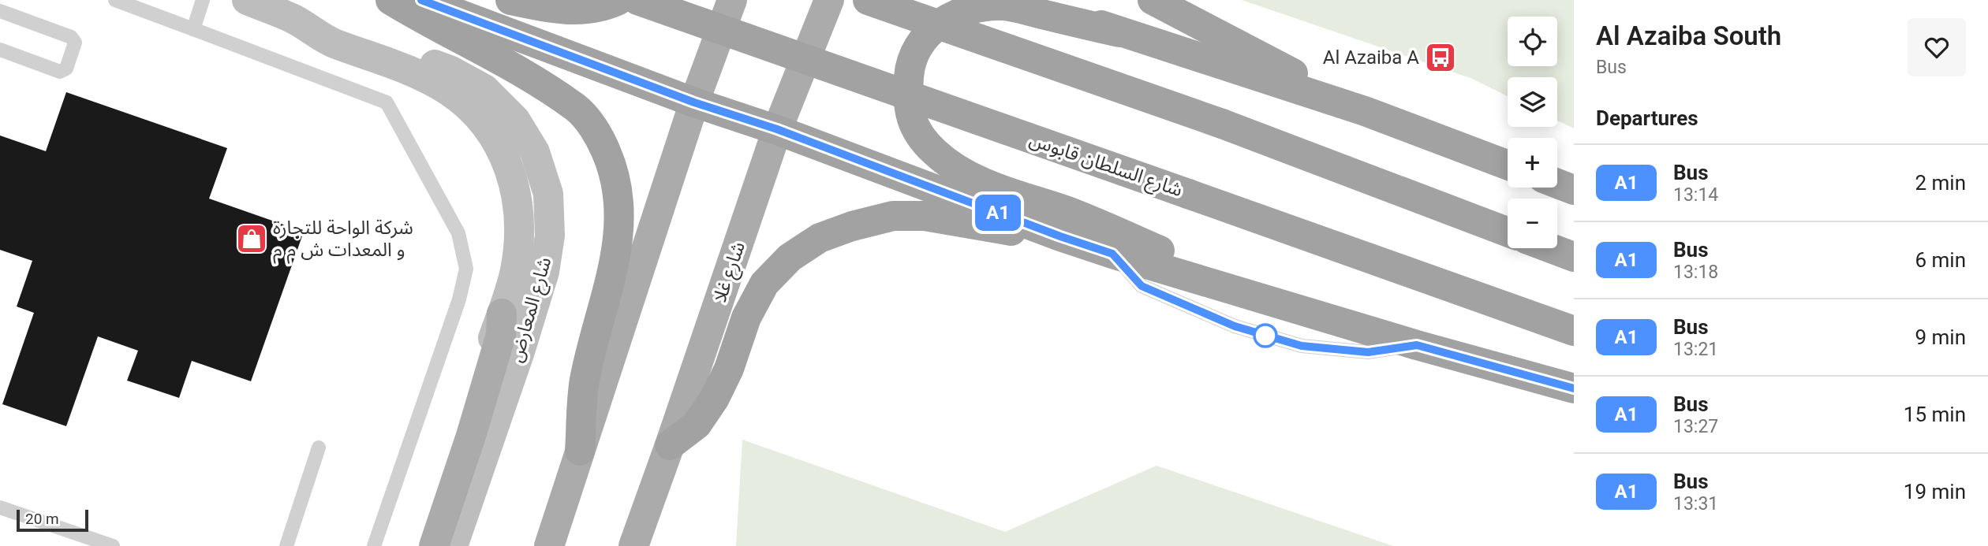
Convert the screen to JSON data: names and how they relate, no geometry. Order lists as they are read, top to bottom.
{
  "streets": {
    "highway": ["شارع السلطان قابوس"],
    "main road": ["شارع غلا", "شارع المعارض"]
  },
  "places": {
    "bus stop": ["Al Azaiba A"],
    "shop": ["شركة الواحة للتجارة و المعدات ش م م"]
  },
  "lines": ["bus line A1"],
  "scale_bar": "20 m",
  "page": {
    "on_map": "A1",
    "heading": [
      ["Al Azaiba South", "Bus"],
      "Departures"
    ],
    "map_buttons": ["+", "−"],
    "list": [
      {
        "mark": "A1",
        "name": "Bus",
        "note": "13:14",
        "value": "2 min"
      },
      {
        "mark": "A1",
        "name": "Bus",
        "note": "13:18",
        "value": "6 min"
      },
      {
        "mark": "A1",
        "name": "Bus",
        "note": "13:21",
        "value": "9 min"
      },
      {
        "mark": "A1",
        "name": "Bus",
        "note": "13:27",
        "value": "15 min"
      },
      {
        "mark": "A1",
        "name": "Bus",
        "note": "13:31",
        "value": "19 min"
      }
    ],
    "scale": "20 m"
  }
}
